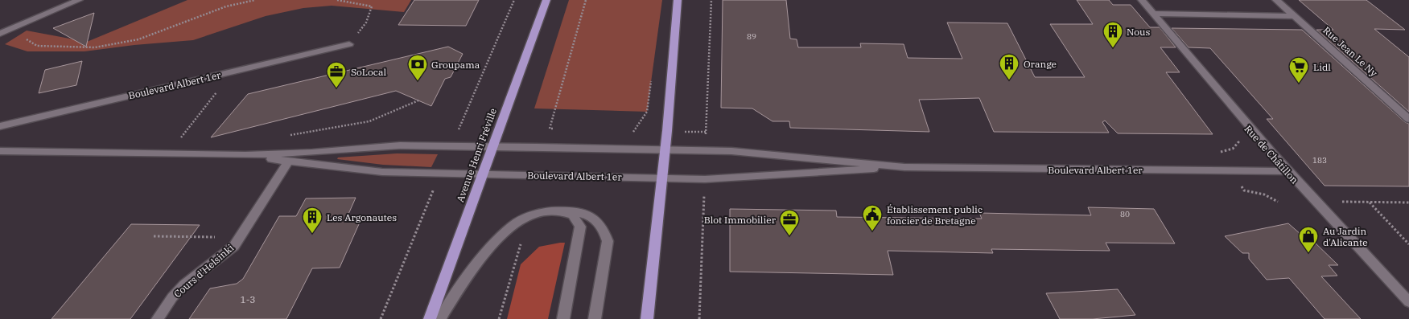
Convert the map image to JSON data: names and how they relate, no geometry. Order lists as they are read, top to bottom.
{
  "streets": {
    "main road": ["Avenue Henri Fréville"],
    "street": [
      "Rue Jean Le Ny",
      "Boulevard Albert 1er",
      "Rue de Châtillon",
      "Cours d'Helsinki"
    ]
  },
  "crossings": [
    ["Boulevard Albert 1er", "Rue de Châtillon"],
    ["Boulevard Albert 1er", "Avenue Henri Fréville"],
    ["Boulevard Albert 1er", "Cours d'Helsinki"]
  ],
  "places": {
    "building": ["Nous", "Orange", "Les Argonautes"],
    "bank": ["Groupama"],
    "supermarket": ["Lidl"],
    "office": ["SoLocal", "Blot Immobilier"],
    "public building": ["Établissement public foncier de Bretagne"],
    "shop": ["Au Jardin d'Alicante"]
  },
  "house_numbers": [
    "89",
    "183",
    "80",
    "1-3"
  ]
}
